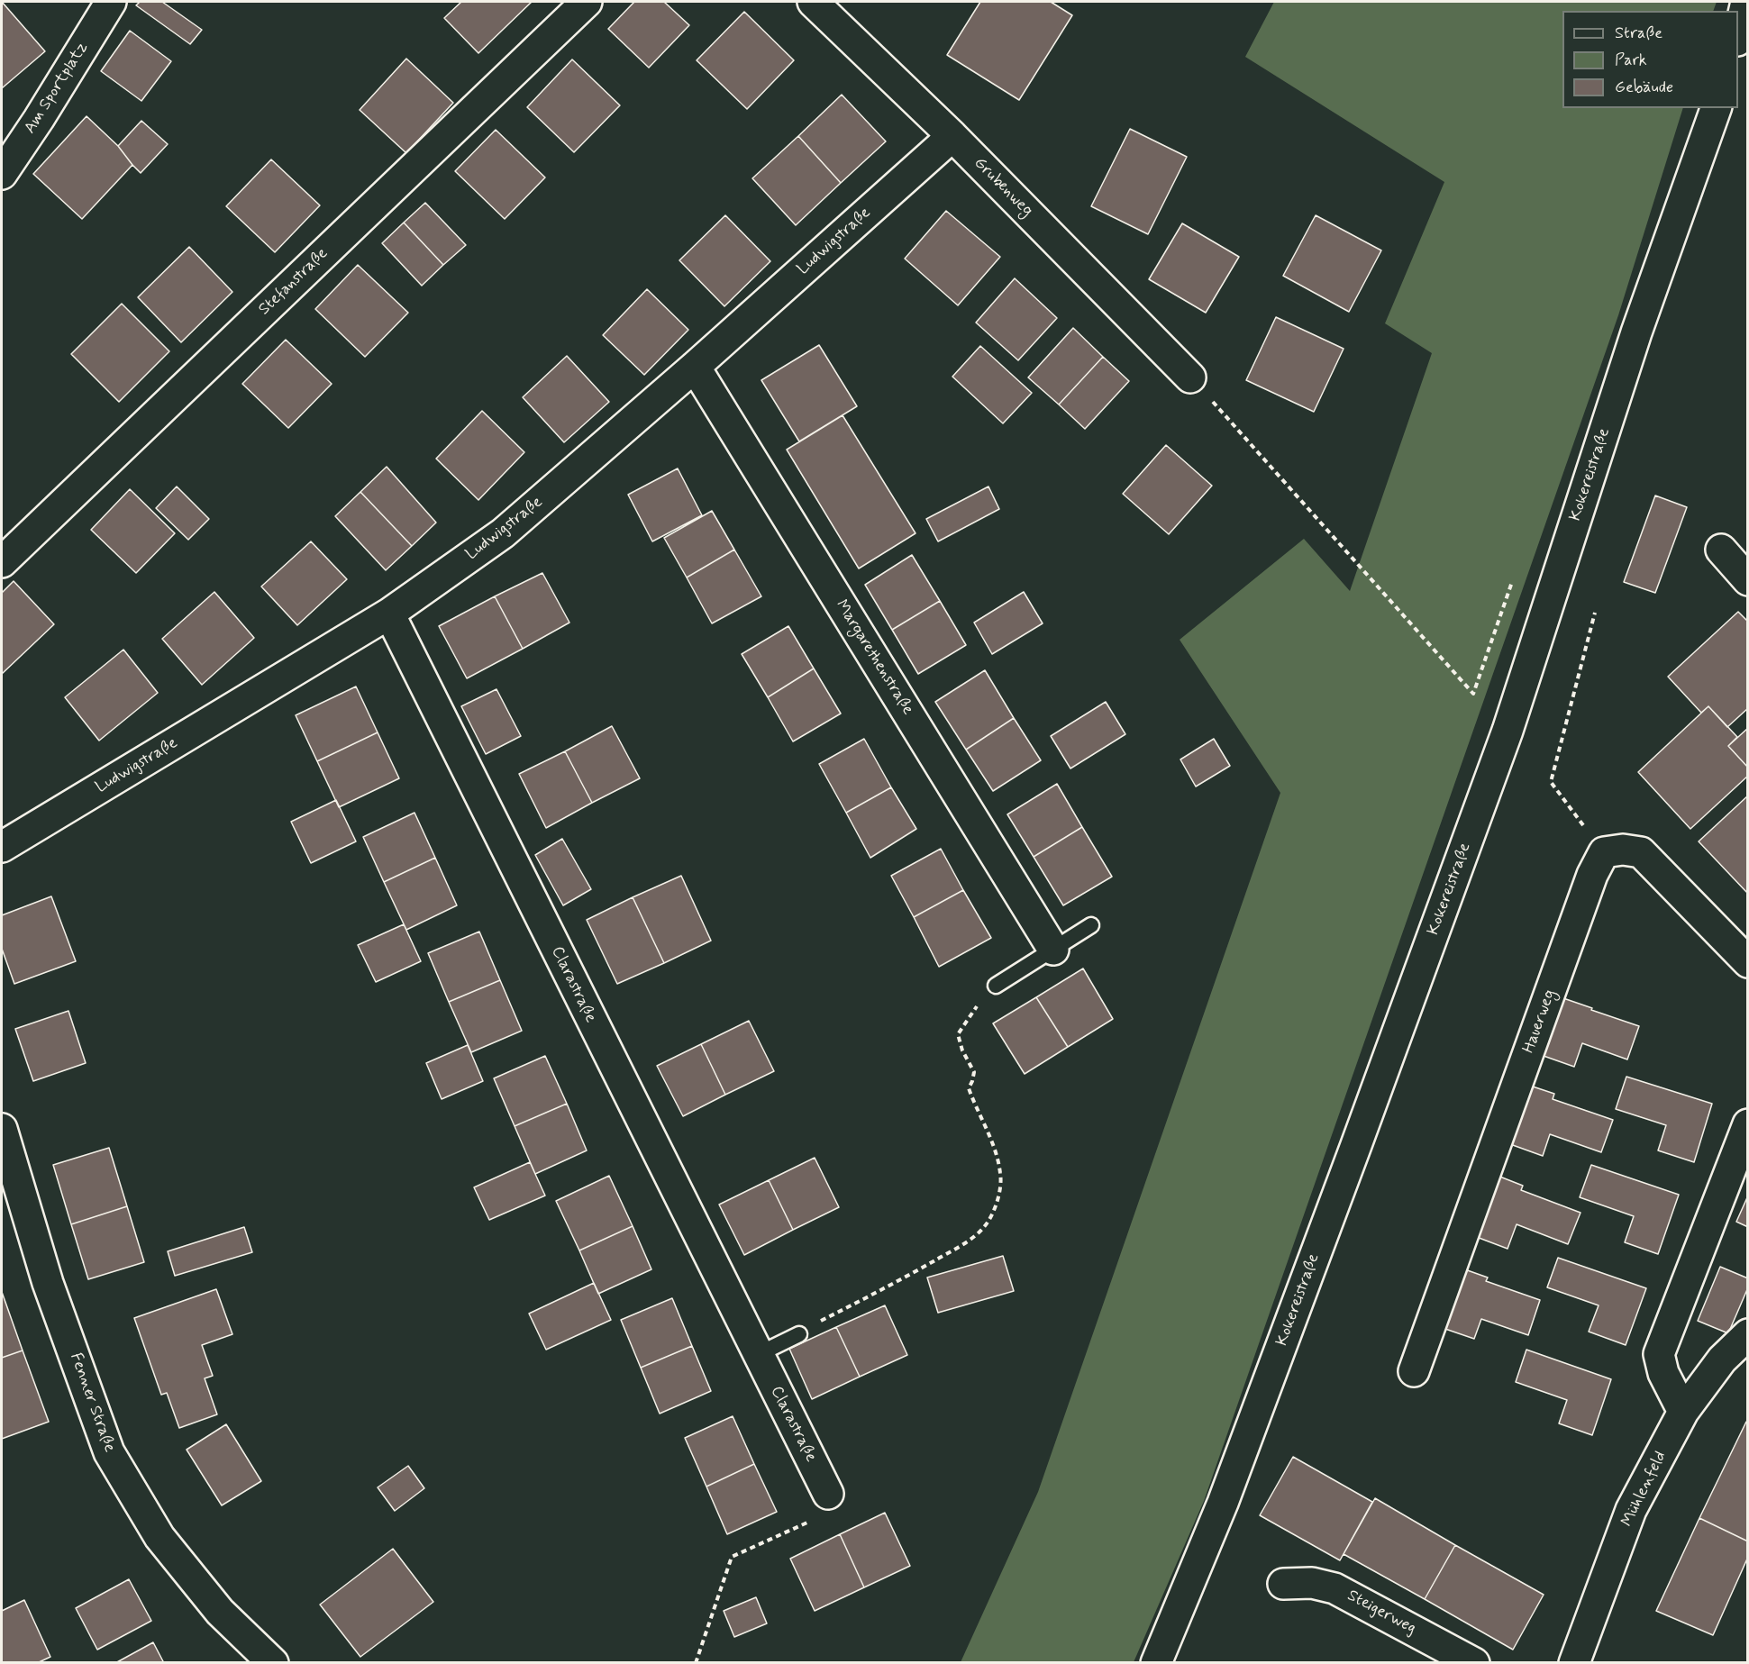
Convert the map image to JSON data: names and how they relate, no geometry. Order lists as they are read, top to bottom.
{
  "streets": {
    "street": [
      "Am Sportplatz",
      "Grubenweg",
      "Ludwigstraße",
      "Stefanstraße",
      "Kokereistraße",
      "Margarethenstraße",
      "Clarastraße",
      "Hauerweg",
      "Fenner Straße",
      "Mühlenfeld",
      "Steigerweg"
    ]
  },
  "crossings": [
    ["Grubenweg", "Ludwigstraße"],
    ["Ludwigstraße", "Margarethenstraße"],
    ["Ludwigstraße", "Clarastraße"]
  ],
  "legend": ["Straße", "Park", "Gebäude"]
}
